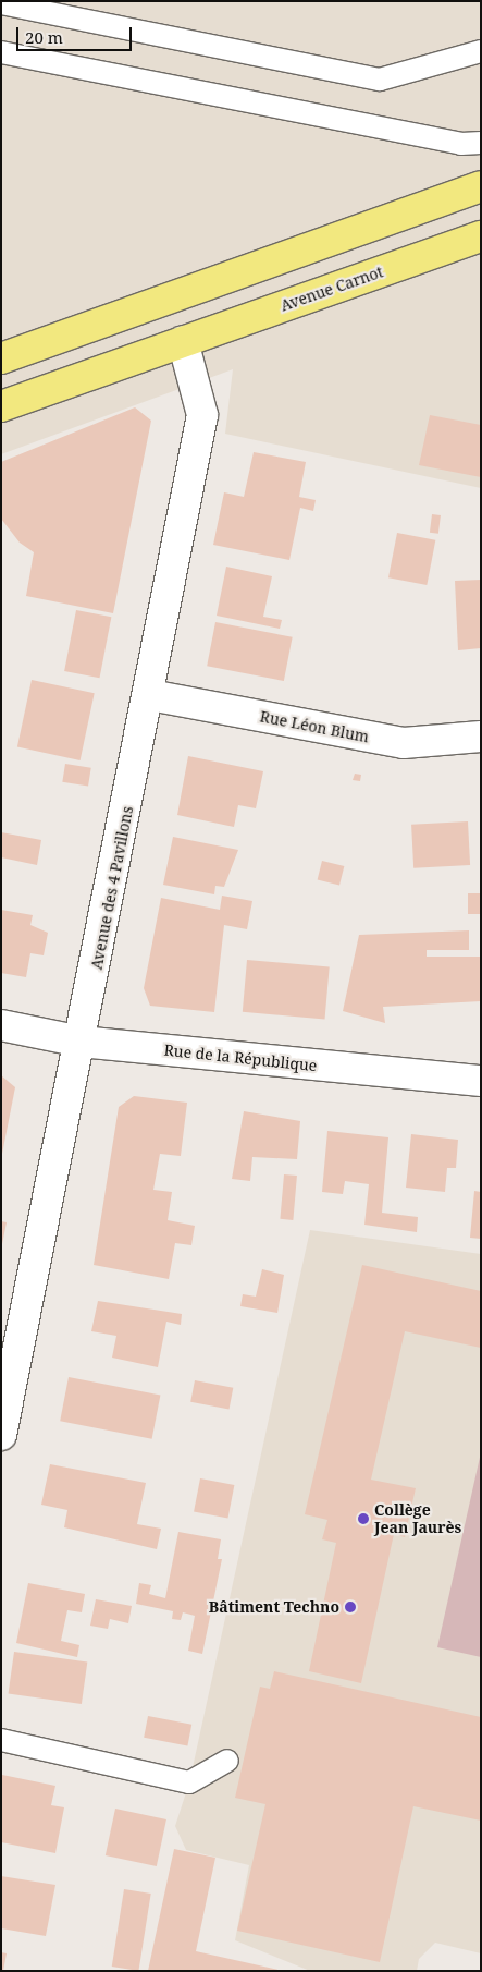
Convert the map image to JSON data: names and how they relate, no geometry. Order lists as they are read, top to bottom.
{
  "streets": {
    "main road": ["Avenue Carnot"],
    "street": ["Rue Léon Blum", "Avenue des 4 Pavillons", "Rue de la République"]
  },
  "crossings": [
    ["Avenue Carnot", "Avenue des 4 Pavillons"],
    ["Rue Léon Blum", "Avenue des 4 Pavillons"],
    ["Avenue des 4 Pavillons", "Rue de la République"]
  ],
  "places": ["Collège Jean Jaurès", "Bâtiment Techno"],
  "scale_bar": "20 m"
}
